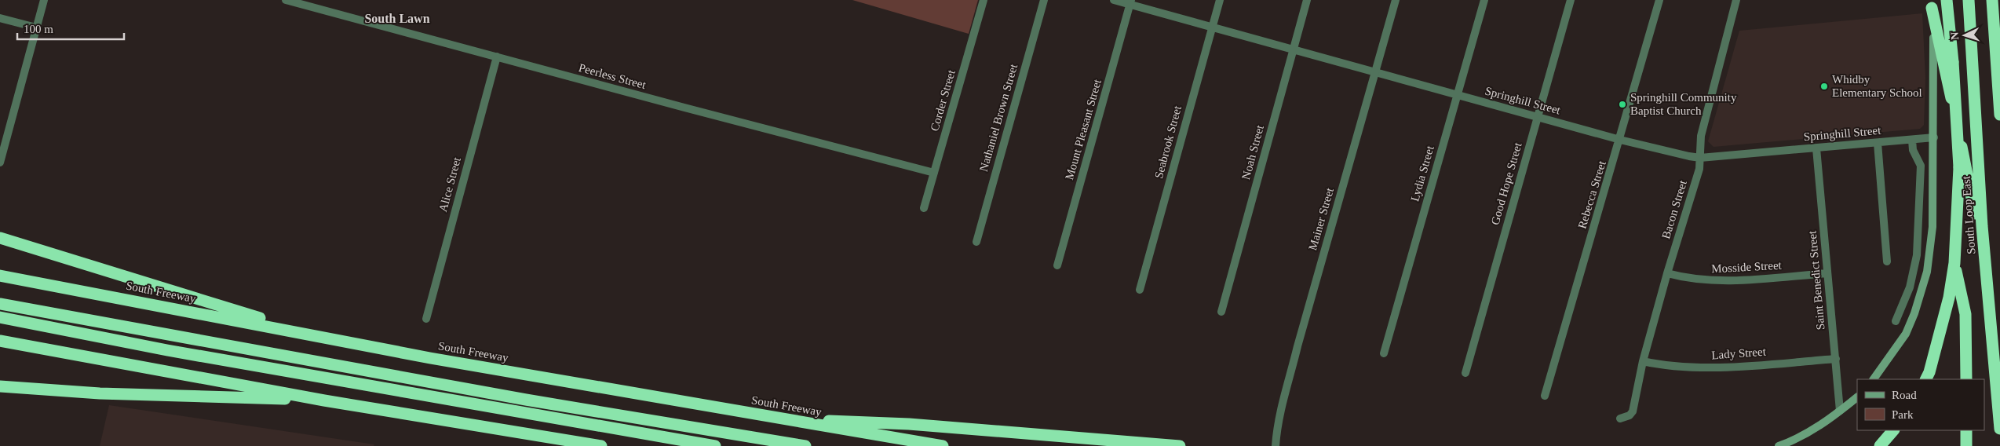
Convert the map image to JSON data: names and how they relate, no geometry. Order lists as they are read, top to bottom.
{
  "streets": {
    "highway": ["South Loop East", "South Freeway"],
    "street": [
      "Peerless Street",
      "Corder Street",
      "Springhill Street",
      "Nathaniel Brown Street",
      "Mount Pleasant Street",
      "Seabrook Street",
      "Noah Street",
      "Lydia Street",
      "Good Hope Street",
      "Alice Street",
      "Rebecca Street",
      "Bacon Street",
      "Mainer Street",
      "Mosside Street",
      "Saint Benedict Street",
      "Lady Street"
    ]
  },
  "crossings": [
    ["Peerless Street", "Corder Street"],
    ["Peerless Street", "Alice Street"],
    ["Springhill Street", "Mount Pleasant Street"],
    ["Springhill Street", "Seabrook Street"],
    ["Springhill Street", "Noah Street"],
    ["Springhill Street", "Lydia Street"],
    ["Springhill Street", "Good Hope Street"],
    ["Springhill Street", "Rebecca Street"],
    ["Springhill Street", "Bacon Street"],
    ["Springhill Street", "Mainer Street"],
    ["Springhill Street", "Saint Benedict Street"],
    ["Bacon Street", "Mosside Street"],
    ["Bacon Street", "Lady Street"],
    ["Mosside Street", "Saint Benedict Street"],
    ["Saint Benedict Street", "Lady Street"]
  ],
  "districts": ["South Lawn"],
  "places": ["Whidby Elementary School", "Springhill Community Baptist Church"],
  "legend": ["Road", "Park"],
  "scale_bar": "100 m",
  "north": "left"
}
